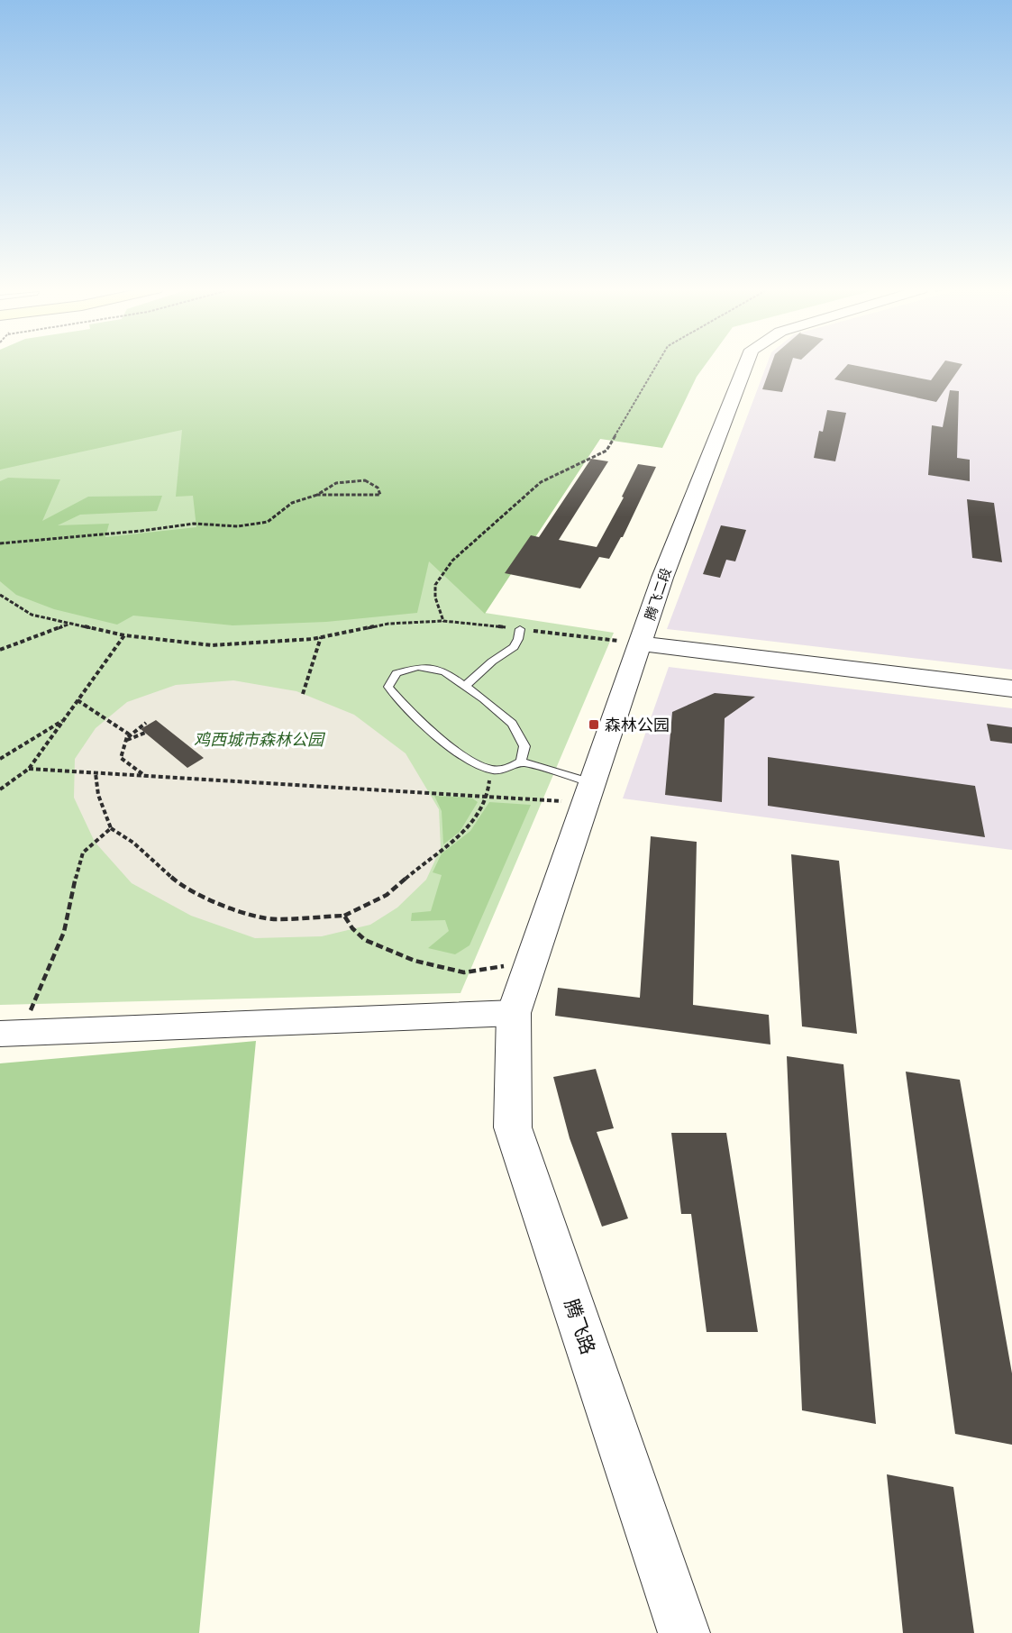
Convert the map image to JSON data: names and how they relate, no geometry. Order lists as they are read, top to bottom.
{
  "streets": {
    "street": ["腾飞二段", "腾飞路"]
  },
  "crossings": [
    ["腾飞二段", "腾飞路"]
  ],
  "parks": ["鸡西城市森林公园"],
  "places": {
    "transit": ["森林公园"]
  }
}
